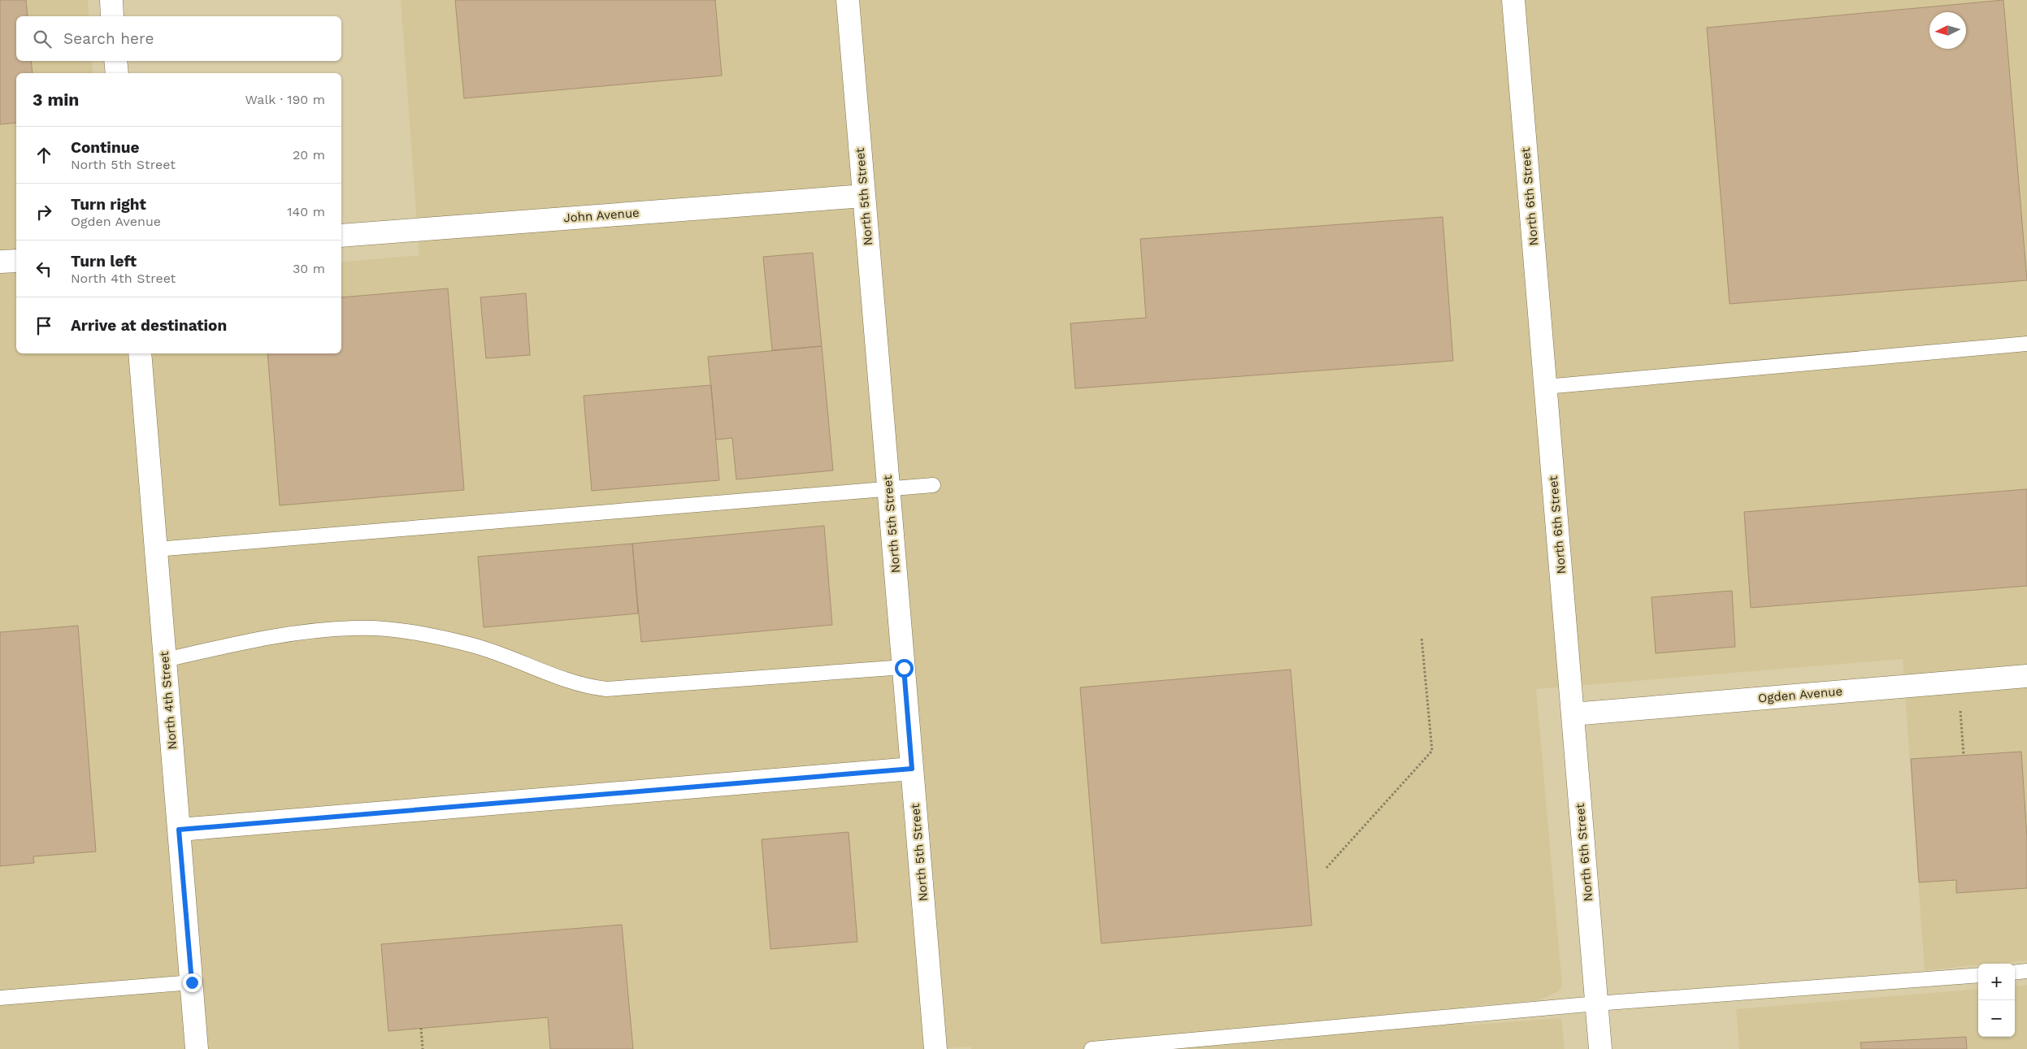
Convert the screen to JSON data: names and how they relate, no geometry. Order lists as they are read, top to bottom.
{
  "streets": {
    "street": [
      "North 5th Street",
      "North 6th Street",
      "John Avenue",
      "Ogden Avenue",
      "North 4th Street"
    ]
  },
  "crossings": [
    ["North 5th Street", "John Avenue"],
    ["North 6th Street", "Ogden Avenue"]
  ],
  "north": "left",
  "page": {
    "search": "Search here",
    "heading": ["3 min", "Walk · 190 m"],
    "list": [
      ["Continue", "North 5th Street", "20 m"],
      ["Turn right", "Ogden Avenue", "140 m"],
      ["Turn left", "North 4th Street", "30 m"],
      "Arrive at destination"
    ],
    "map_buttons": ["+", "−"]
  }
}
